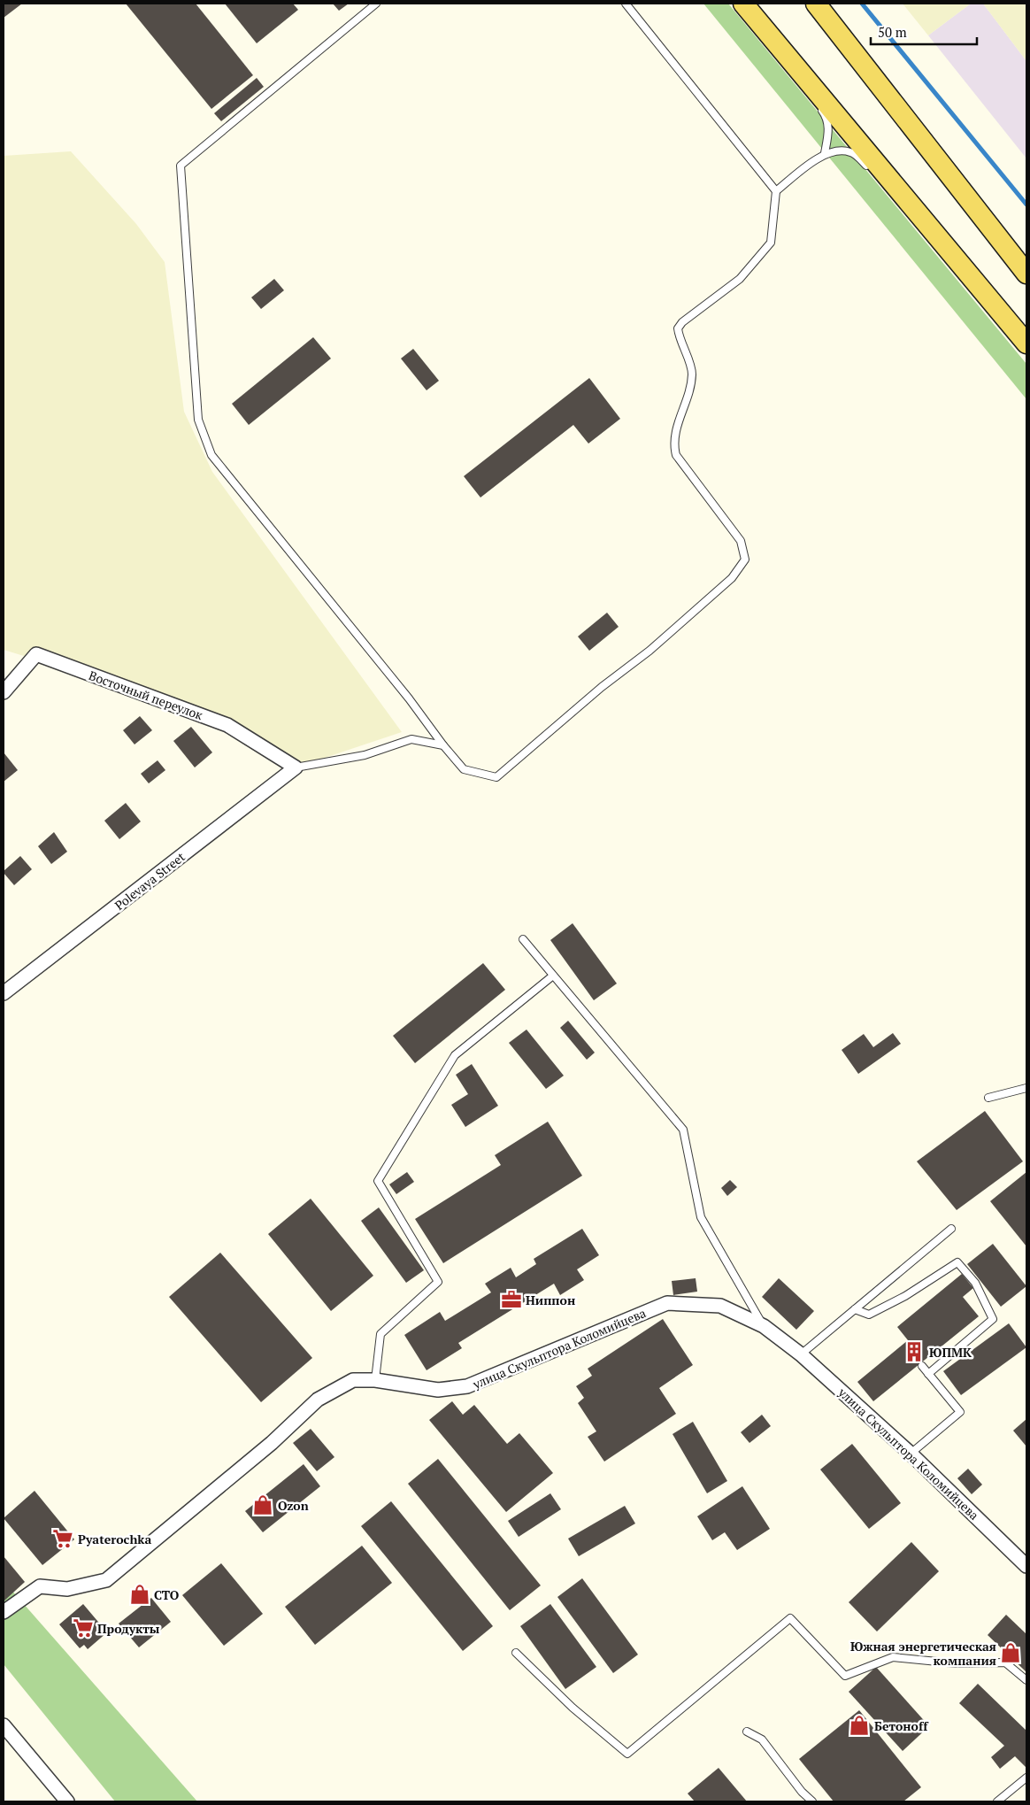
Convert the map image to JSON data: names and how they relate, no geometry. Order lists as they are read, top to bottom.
{
  "streets": {
    "street": ["Восточный переулок", "Polevaya Street", "улица Скульптора Коломийцева"]
  },
  "crossings": [
    ["Восточный переулок", "Polevaya Street"]
  ],
  "places": {
    "office": ["Ниппон"],
    "building": ["ЮПМК"],
    "shop": [
      "Ozon",
      "СТО",
      "Южная энергетическая компания",
      "Бетонoff"
    ],
    "supermarket": ["Pyaterochka", "Продукты"]
  },
  "scale_bar": "50 m"
}
